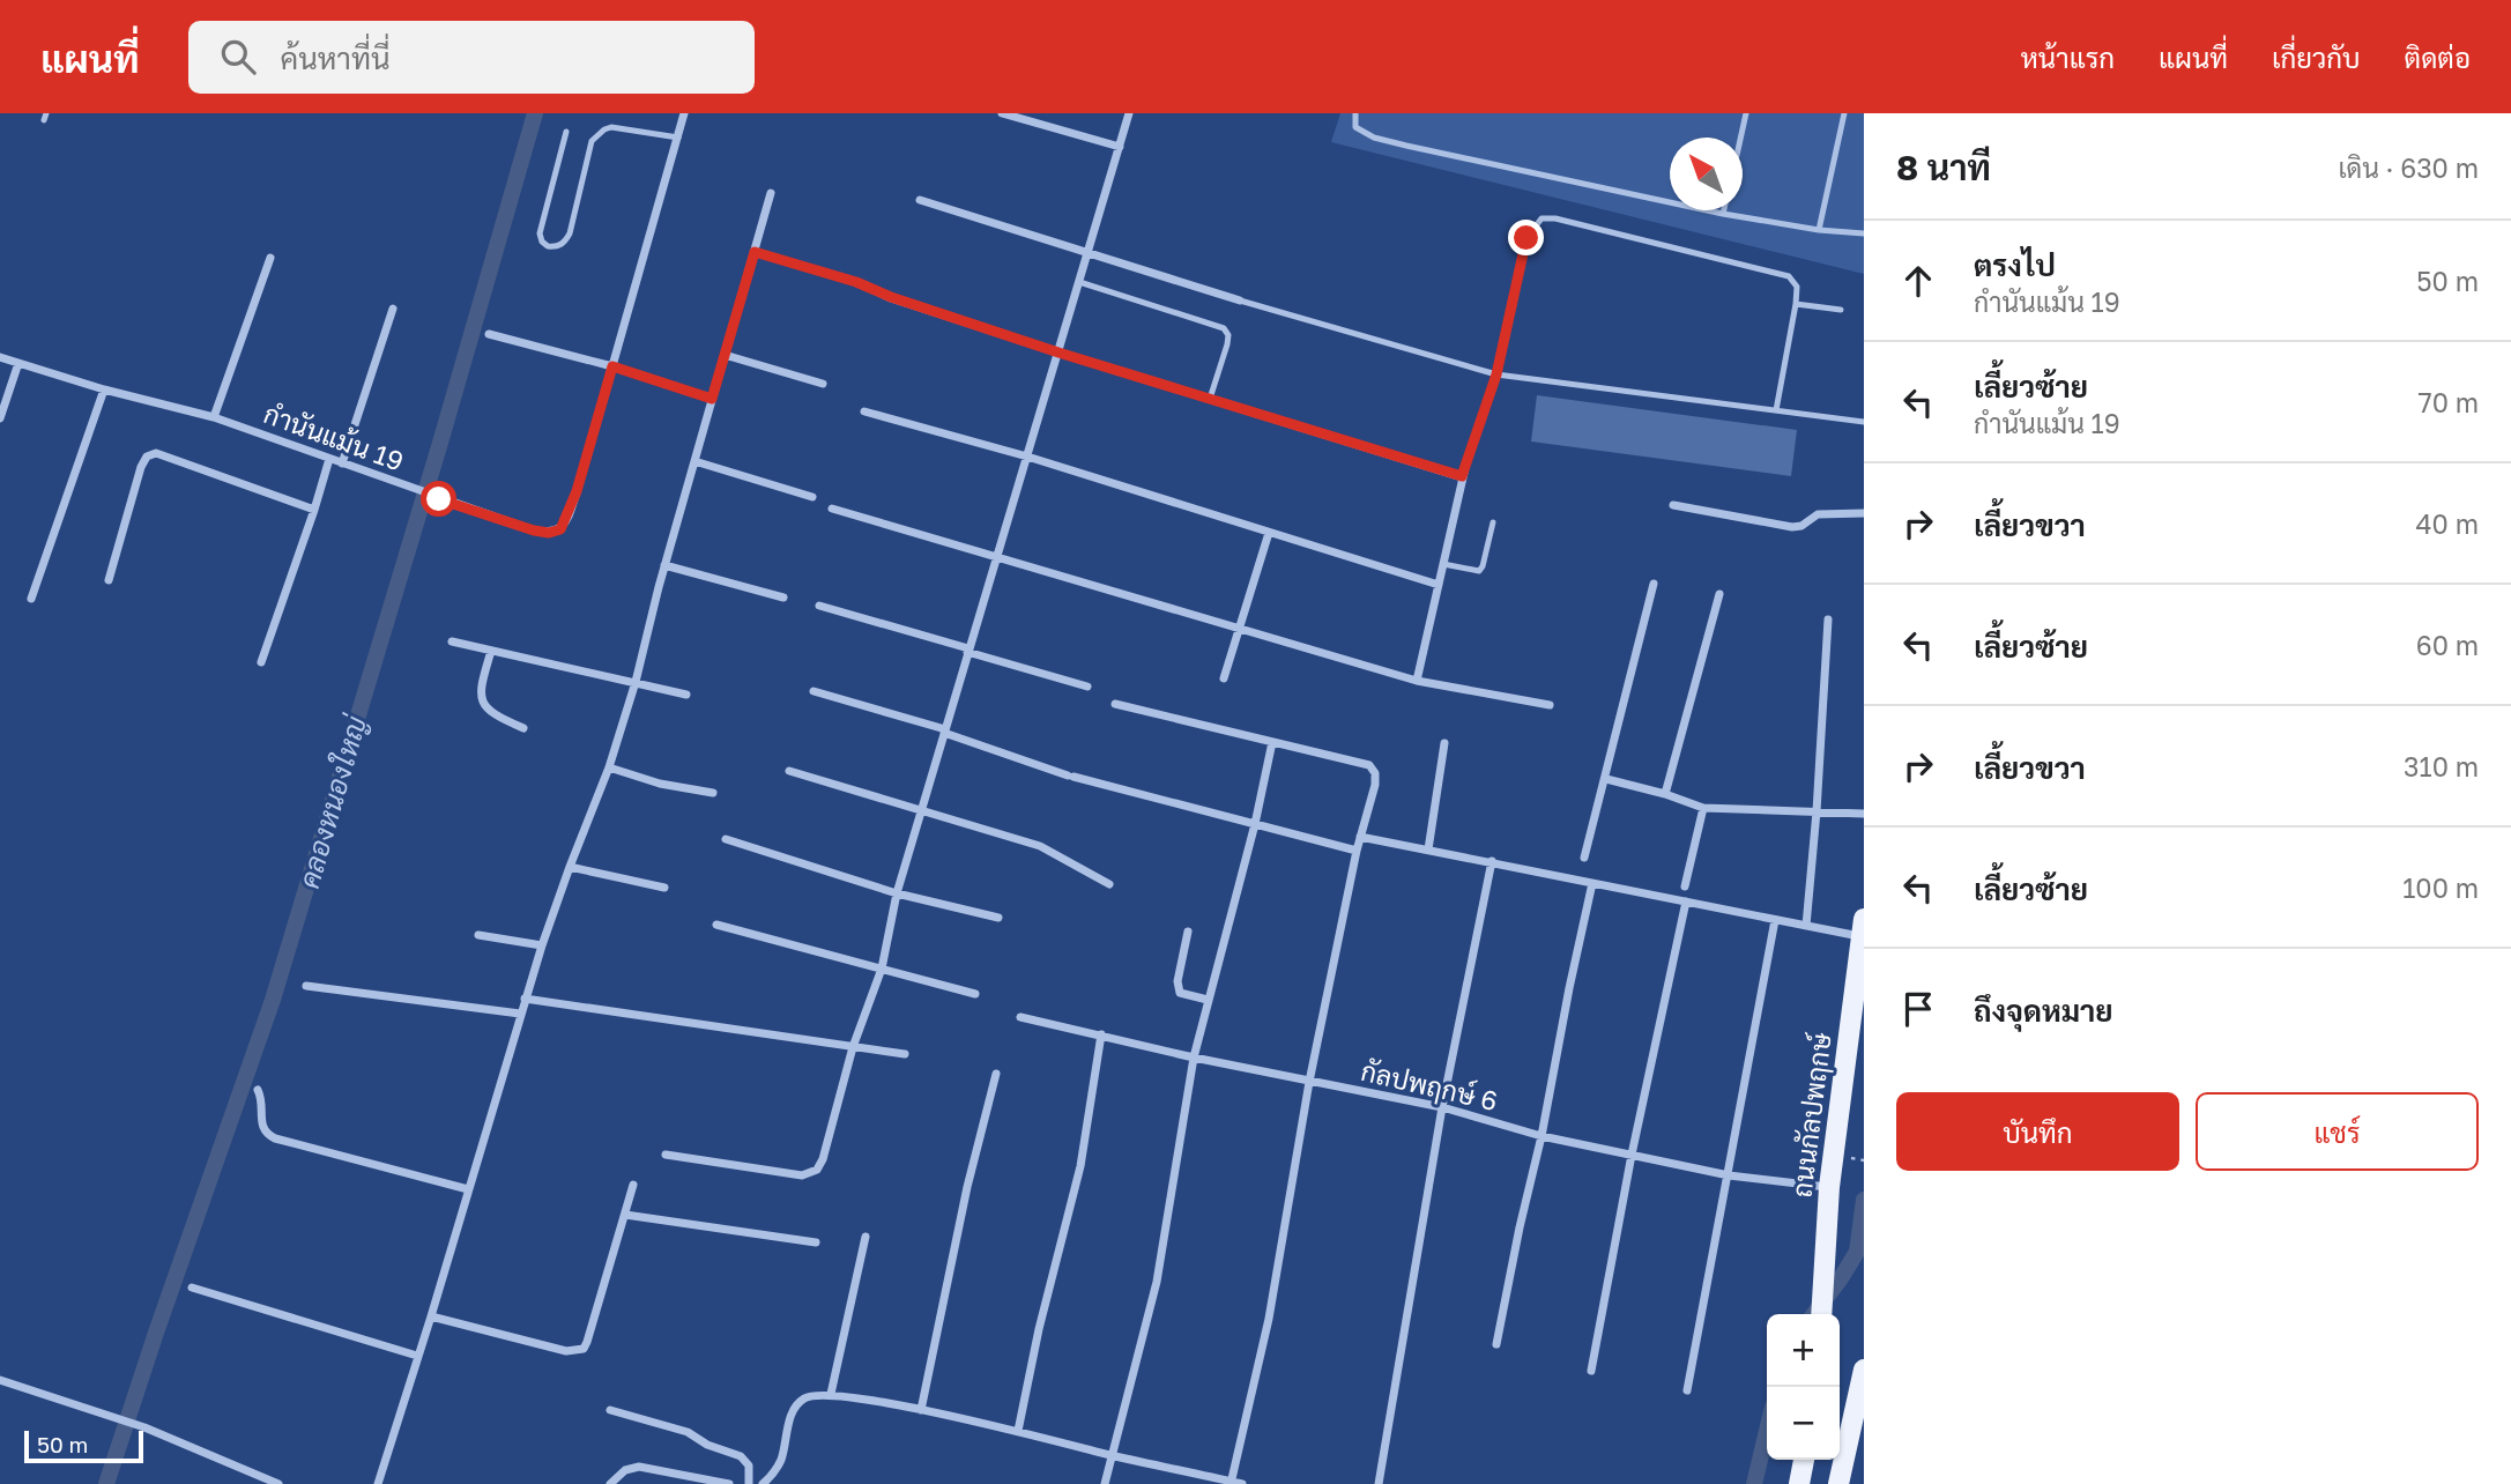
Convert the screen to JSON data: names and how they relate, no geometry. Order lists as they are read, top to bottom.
{
  "streets": {
    "main road": ["ถนนกัลปพฤกษ์"],
    "street": ["กำนันแม้น 19", "กัลปพฤกษ์ 6"]
  },
  "crossings": [
    ["กัลปพฤกษ์ 6", "ถนนกัลปพฤกษ์"]
  ],
  "water": ["คลองหนองใหญ่"],
  "scale_bar": "50 m",
  "north": "top left",
  "page": {
    "header": "แผนที่",
    "search": "ค้นหาที่นี่",
    "nav": [
      "หน้าแรก",
      "แผนที่",
      "เกี่ยวกับ",
      "ติดต่อ"
    ],
    "heading": ["8 นาที", "เดิน · 630 m"],
    "list": [
      ["ตรงไป", "กำนันแม้น 19", "50 m"],
      ["เลี้ยวซ้าย", "กำนันแม้น 19", "70 m"],
      ["เลี้ยวขวา", "40 m"],
      ["เลี้ยวซ้าย", "60 m"],
      ["เลี้ยวขวา", "310 m"],
      ["เลี้ยวซ้าย", "100 m"],
      "ถึงจุดหมาย"
    ],
    "buttons": ["บันทึก", "แชร์"],
    "map_buttons": ["+", "−"],
    "scale": "50 m"
  }
}
